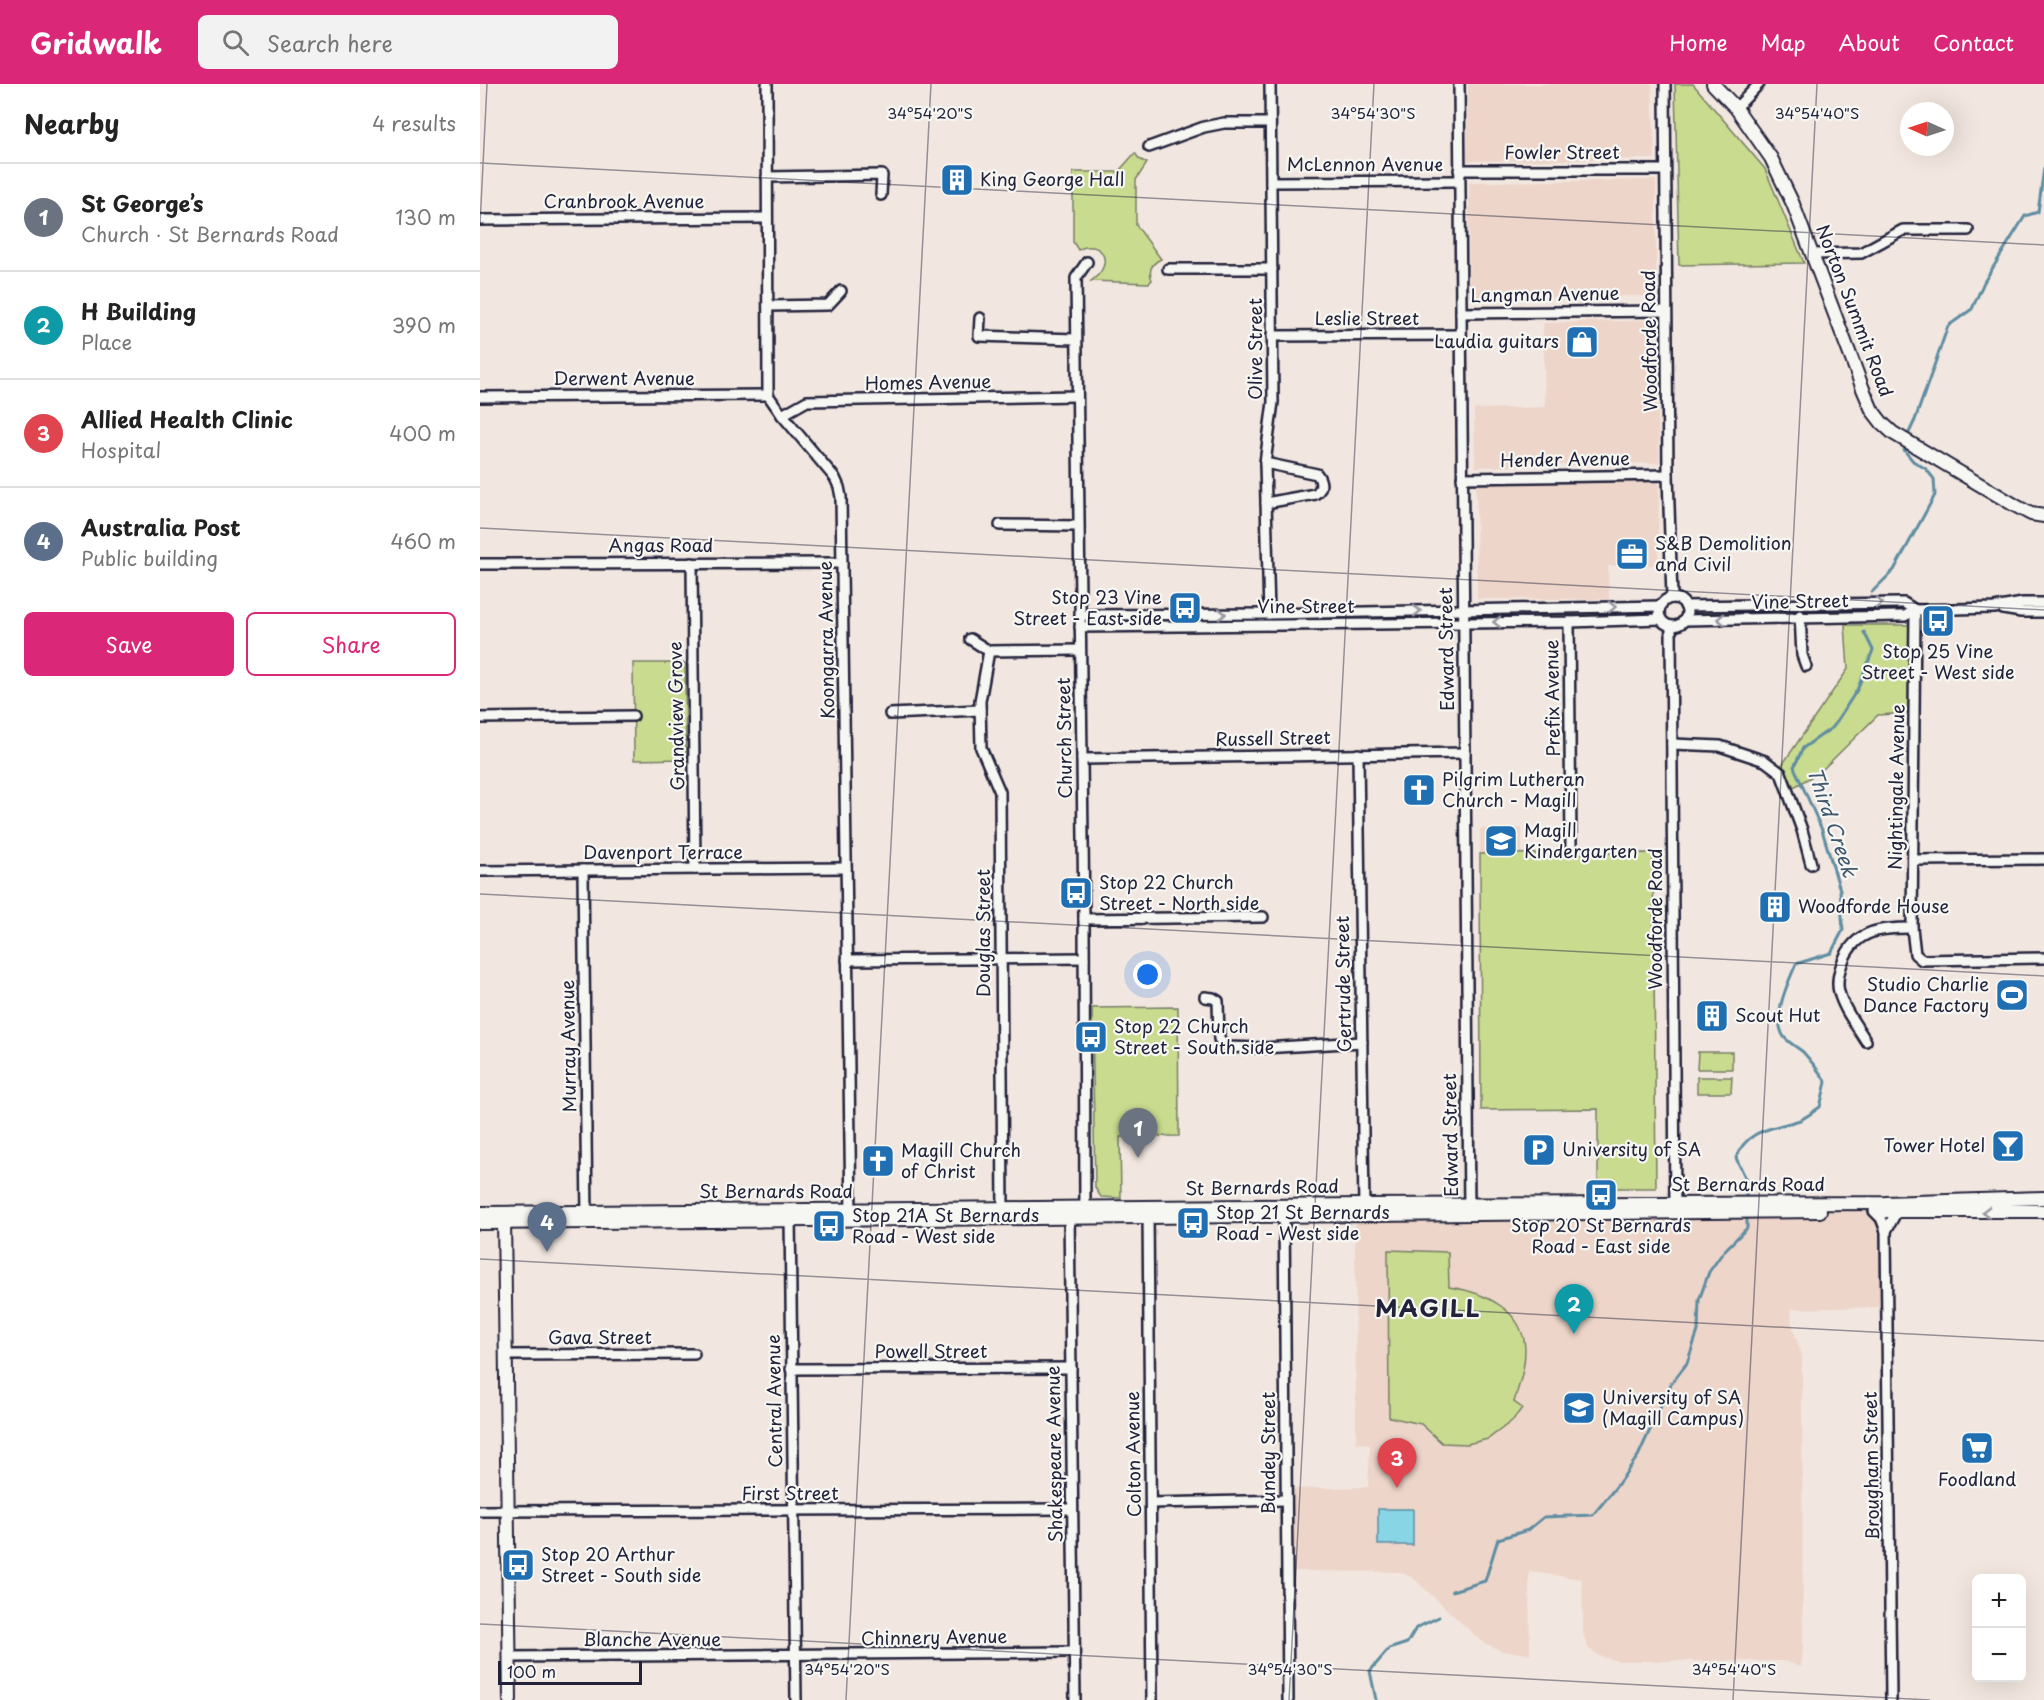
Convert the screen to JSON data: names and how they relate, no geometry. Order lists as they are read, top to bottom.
{
  "streets": {
    "main road": ["Norton Summit Road", "St Bernards Road"],
    "street": [
      "Fowler Street",
      "McLennon Avenue",
      "Cranbrook Avenue",
      "Langman Avenue",
      "Leslie Street",
      "Woodforde Road",
      "Olive Street",
      "Derwent Avenue",
      "Homes Avenue",
      "Hender Avenue",
      "Angas Road",
      "Vine Street",
      "Koongarra Avenue",
      "Edward Street",
      "Prefix Avenue",
      "Grandview Grove",
      "Church Street",
      "Russell Street",
      "Nightingale Avenue",
      "Davenport Terrace",
      "Douglas Street",
      "Gertrude Street",
      "Murray Avenue",
      "Gava Street",
      "Powell Street",
      "Central Avenue",
      "Bundey Street",
      "Shakespeare Avenue",
      "Colton Avenue",
      "Brougham Street",
      "First Street",
      "Chinnery Avenue",
      "Blanche Avenue"
    ]
  },
  "crossings": [
    ["Fowler Street", "Woodforde Road"],
    ["Fowler Street", "Edward Street"],
    ["McLennon Avenue", "Olive Street"],
    ["McLennon Avenue", "Edward Street"],
    ["Langman Avenue", "Woodforde Road"],
    ["Langman Avenue", "Edward Street"],
    ["Leslie Street", "Olive Street"],
    ["Leslie Street", "Edward Street"],
    ["Woodforde Road", "Hender Avenue"],
    ["Woodforde Road", "Vine Street"],
    ["Woodforde Road", "St Bernards Road"],
    ["Olive Street", "Vine Street"],
    ["Derwent Avenue", "Koongarra Avenue"],
    ["Homes Avenue", "Koongarra Avenue"],
    ["Homes Avenue", "Church Street"],
    ["Hender Avenue", "Edward Street"],
    ["Angas Road", "Koongarra Avenue"],
    ["Angas Road", "Grandview Grove"],
    ["Vine Street", "Edward Street"],
    ["Vine Street", "Prefix Avenue"],
    ["Vine Street", "Church Street"],
    ["Vine Street", "Nightingale Avenue"],
    ["Koongarra Avenue", "Davenport Terrace"],
    ["Koongarra Avenue", "St Bernards Road"],
    ["Edward Street", "Russell Street"],
    ["Edward Street", "St Bernards Road"],
    ["Grandview Grove", "Davenport Terrace"],
    ["Church Street", "Russell Street"],
    ["Church Street", "St Bernards Road"],
    ["Russell Street", "Gertrude Street"],
    ["Davenport Terrace", "Murray Avenue"],
    ["Douglas Street", "St Bernards Road"],
    ["Gertrude Street", "St Bernards Road"],
    ["Murray Avenue", "St Bernards Road"],
    ["St Bernards Road", "Central Avenue"],
    ["St Bernards Road", "Bundey Street"],
    ["St Bernards Road", "Shakespeare Avenue"],
    ["St Bernards Road", "Colton Avenue"],
    ["St Bernards Road", "Brougham Street"],
    ["Powell Street", "Central Avenue"],
    ["Powell Street", "Shakespeare Avenue"],
    ["Central Avenue", "First Street"],
    ["Central Avenue", "Chinnery Avenue"],
    ["Central Avenue", "Blanche Avenue"],
    ["Shakespeare Avenue", "First Street"],
    ["Shakespeare Avenue", "Chinnery Avenue"],
    ["Chinnery Avenue", "Blanche Avenue"]
  ],
  "districts": ["MAGILL"],
  "water": ["Third Creek"],
  "places": {
    "building": ["King George Hall", "Woodforde House", "Scout Hut"],
    "shop": ["Laudia guitars"],
    "office": ["S&B Demolition and Civil"],
    "bus stop": [
      "Stop 23 Vine Street - East side",
      "Stop 25 Vine Street - West side",
      "Stop 22 Church Street - North side",
      "Stop 22 Church Street - South side",
      "Stop 20 St Bernards Road - East side",
      "Stop 21 St Bernards Road - West side",
      "Stop 21A St Bernards Road - West side",
      "Stop 20 Arthur Street - South side"
    ],
    "church": ["Pilgrim Lutheran Church - Magill", "Magill Church of Christ"],
    "school or university": ["Magill Kindergarten", "University of SA (Magill Campus)"],
    "sports": ["Studio Charlie Dance Factory"],
    "bar": ["Tower Hotel"],
    "parking": ["University of SA"],
    "supermarket": ["Foodland"]
  },
  "scale_bar": "100 m",
  "north": "left",
  "page": {
    "header": "Gridwalk",
    "search": "Search here",
    "nav": [
      "Home",
      "Map",
      "About",
      "Contact"
    ],
    "heading": ["Nearby", "4 results"],
    "list": [
      {
        "mark": "1",
        "name": "St George’s",
        "note": "Church · St Bernards Road",
        "value": "130 m"
      },
      {
        "mark": "2",
        "name": "H Building",
        "note": "Place",
        "value": "390 m"
      },
      {
        "mark": "3",
        "name": "Allied Health Clinic",
        "note": "Hospital",
        "value": "400 m"
      },
      {
        "mark": "4",
        "name": "Australia Post",
        "note": "Public building",
        "value": "460 m"
      }
    ],
    "buttons": ["Save", "Share"],
    "pins": [
      "1",
      "4",
      "2",
      "3"
    ],
    "map_buttons": ["+", "−"],
    "scale": "100 m"
  },
  "coordinates": ["34°54'20\"S", "34°54'30\"S", "34°54'40\"S"]
}
